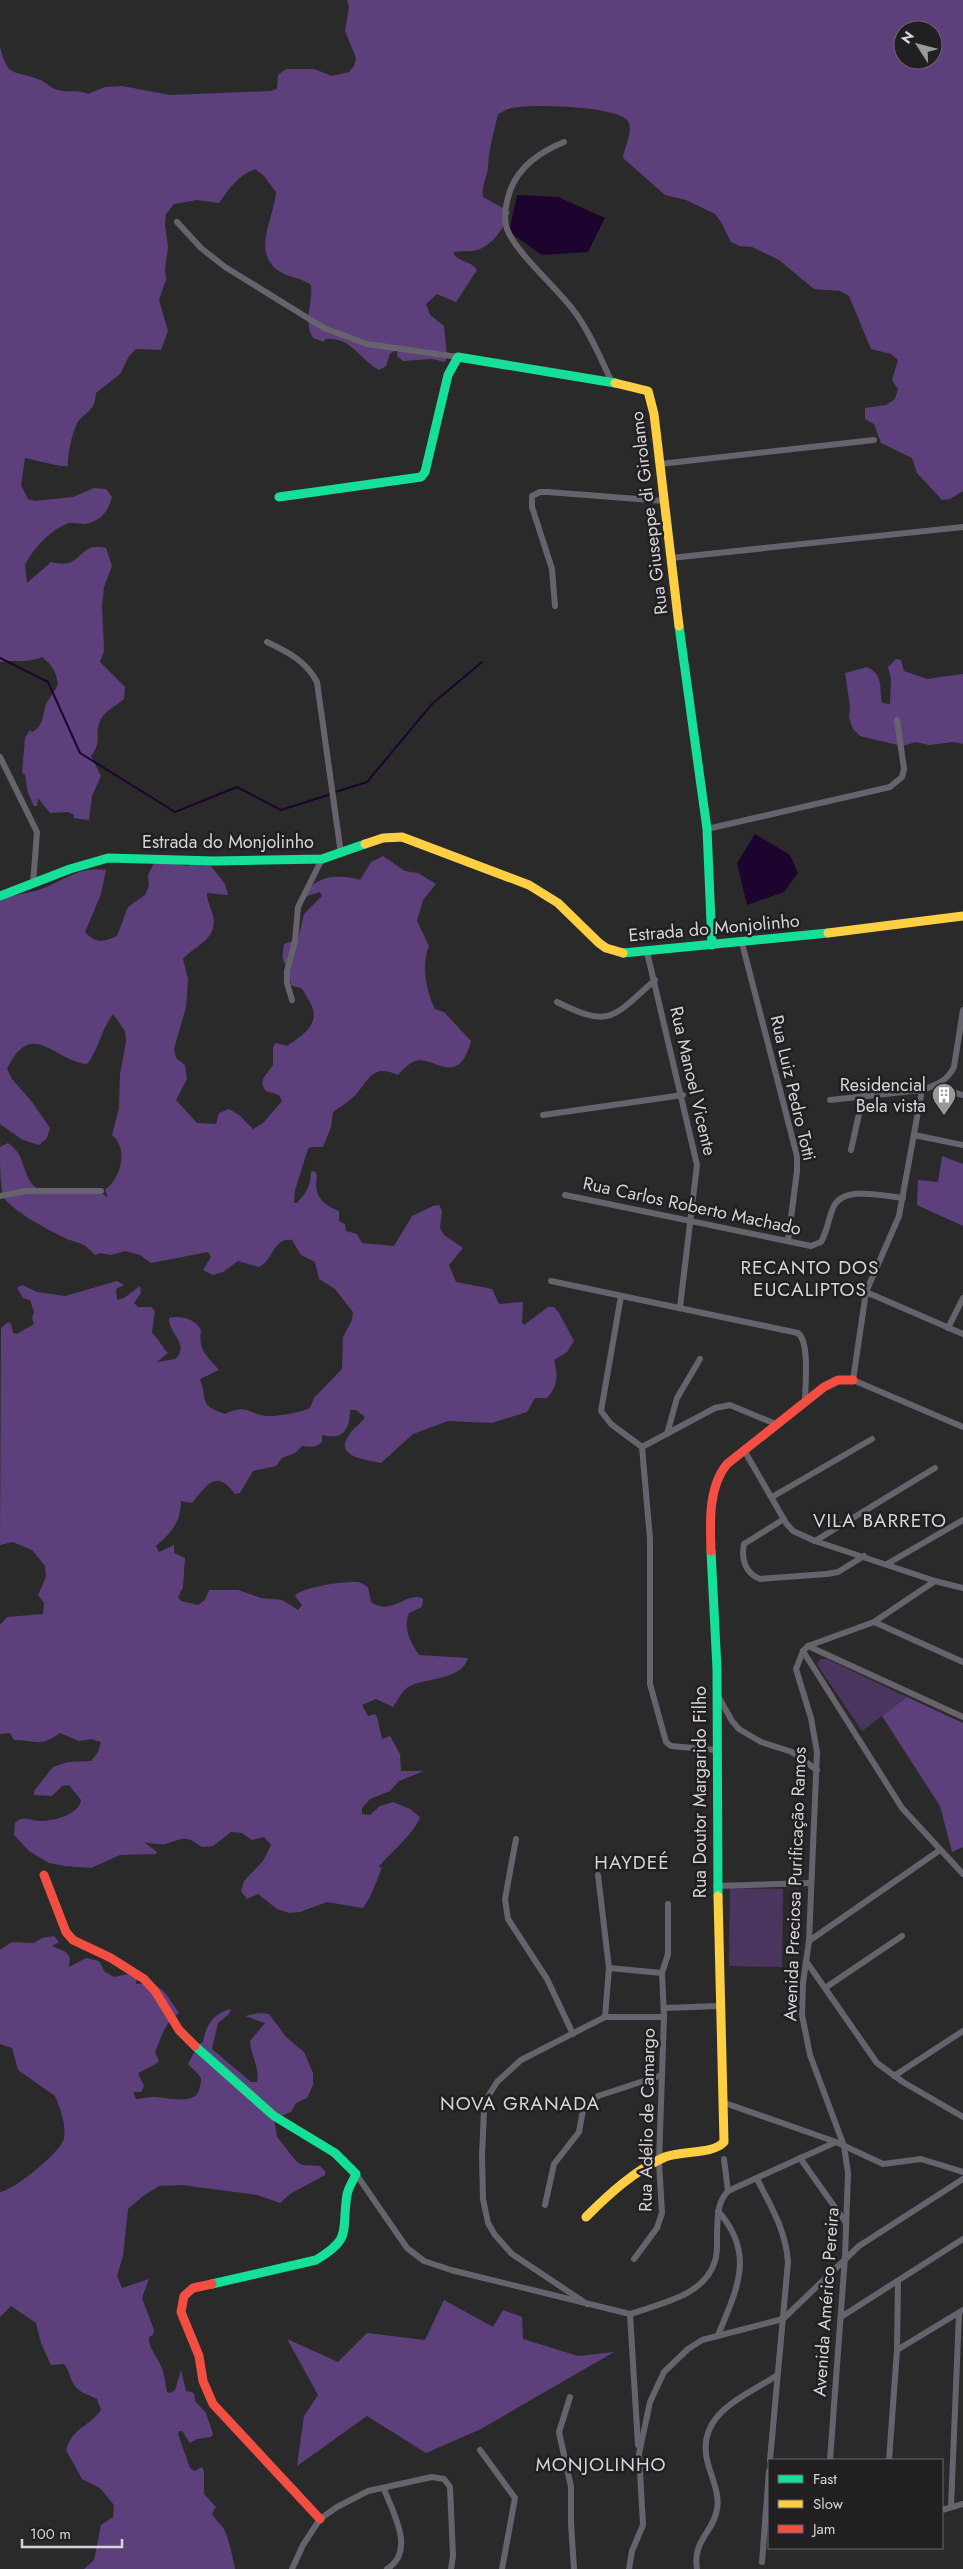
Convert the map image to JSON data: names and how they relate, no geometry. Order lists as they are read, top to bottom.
{
  "streets": {
    "street": [
      "Rua Giuseppe di Girolamo",
      "Estrada do Monjolinho",
      "Rua Manoel Vicente",
      "Rua Luiz Pedro Totti",
      "Rua Carlos Roberto Machado",
      "Rua Doutor Margarido Filho",
      "Avenida Preciosa Purificação Ramos",
      "Rua Adélio de Camargo",
      "Avenida Américo Pereira"
    ]
  },
  "crossings": [
    ["Rua Giuseppe di Girolamo", "Estrada do Monjolinho"],
    ["Estrada do Monjolinho", "Rua Manoel Vicente"],
    ["Estrada do Monjolinho", "Rua Luiz Pedro Totti"],
    ["Rua Manoel Vicente", "Rua Carlos Roberto Machado"],
    ["Rua Luiz Pedro Totti", "Rua Carlos Roberto Machado"],
    ["Rua Doutor Margarido Filho", "Rua Adélio de Camargo"],
    ["Avenida Preciosa Purificação Ramos", "Avenida Américo Pereira"]
  ],
  "districts": [
    "RECANTO DOS EUCALIPTOS",
    "VILA BARRETO",
    "HAYDEÉ",
    "NOVA GRANADA",
    "MONJOLINHO"
  ],
  "places": {
    "building": ["Residencial Bela vista"]
  },
  "legend": ["Fast", "Slow", "Jam"],
  "scale_bar": "100 m",
  "north": "top left"
}
